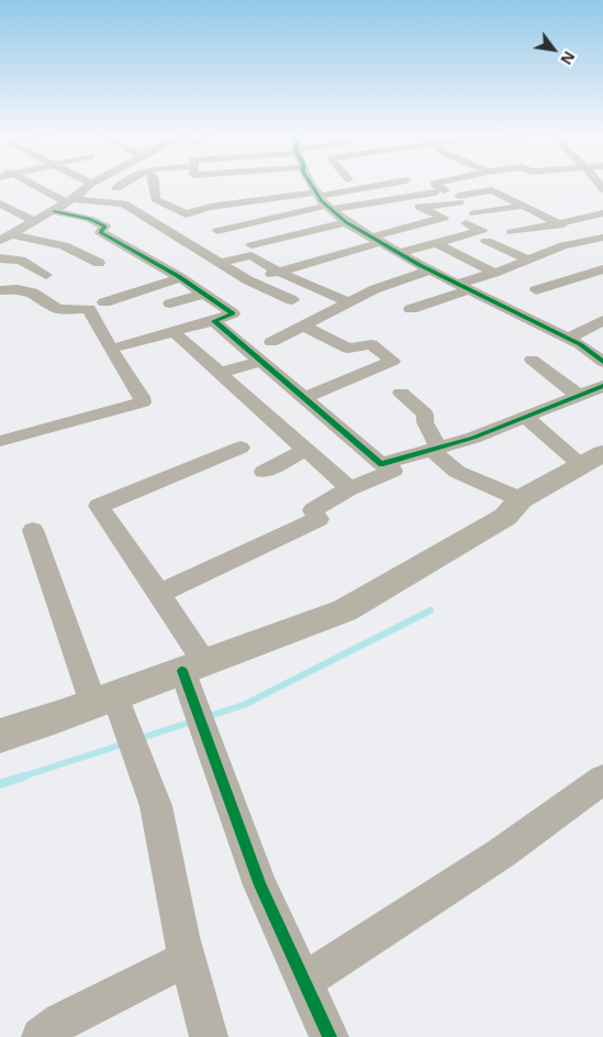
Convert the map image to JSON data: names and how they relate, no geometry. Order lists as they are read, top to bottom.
{
  "north": "bottom right"
}
